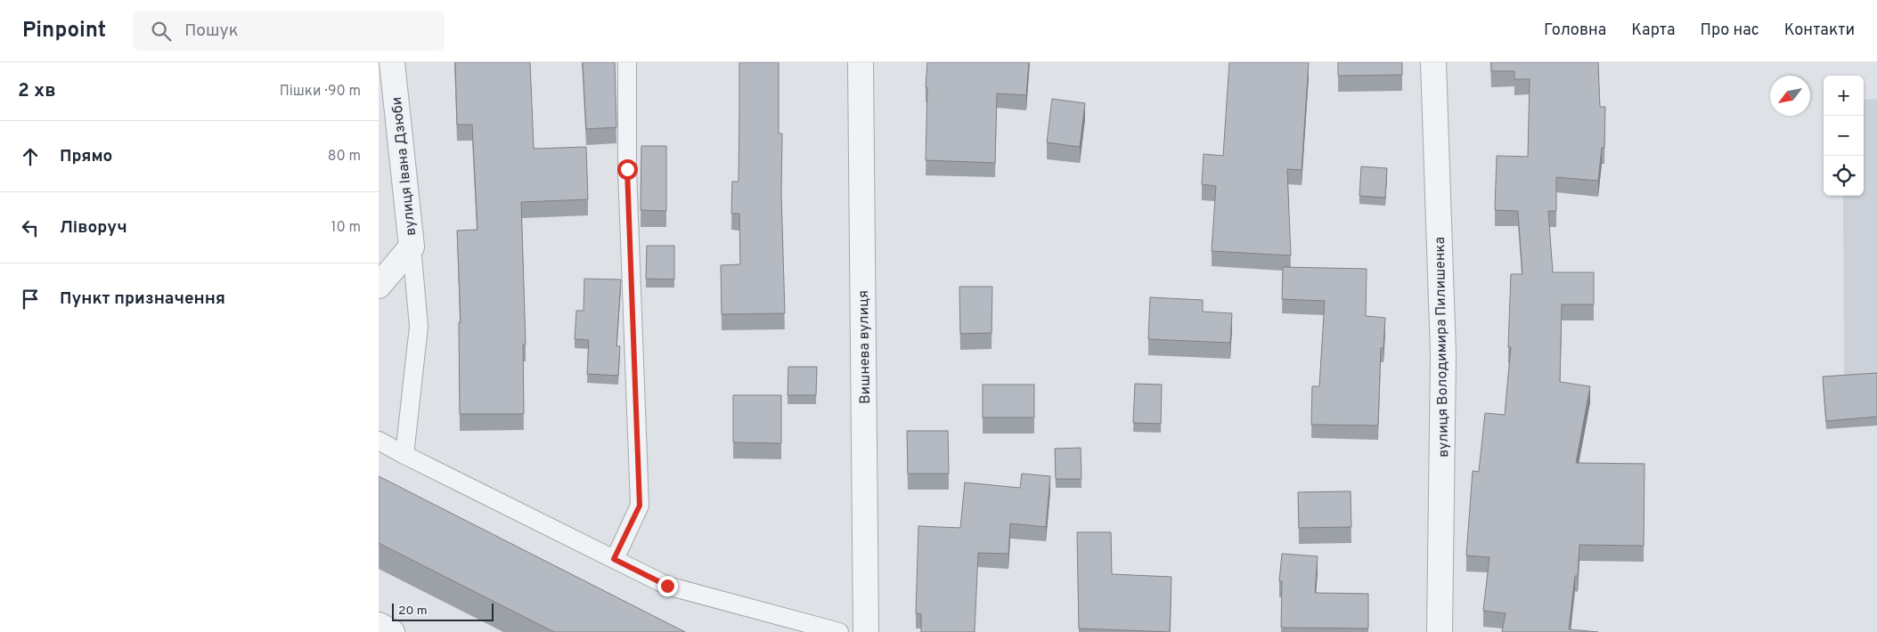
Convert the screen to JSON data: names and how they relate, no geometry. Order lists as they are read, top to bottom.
{
  "streets": {
    "street": ["вулиця Івана Дзюби", "Вишнева вулиця", "вулиця Володимира Пилишенка"]
  },
  "scale_bar": "20 m",
  "north": "bottom left",
  "page": {
    "header": "Pinpoint",
    "search": "Пошук",
    "nav": [
      "Головна",
      "Карта",
      "Про нас",
      "Контакти"
    ],
    "heading": ["2 хв", "Пішки · 90 m"],
    "map_buttons": ["+", "−"],
    "list": [
      ["Прямо", "80 m"],
      ["Ліворуч", "10 m"],
      "Пункт призначення"
    ],
    "scale": "20 m"
  }
}
